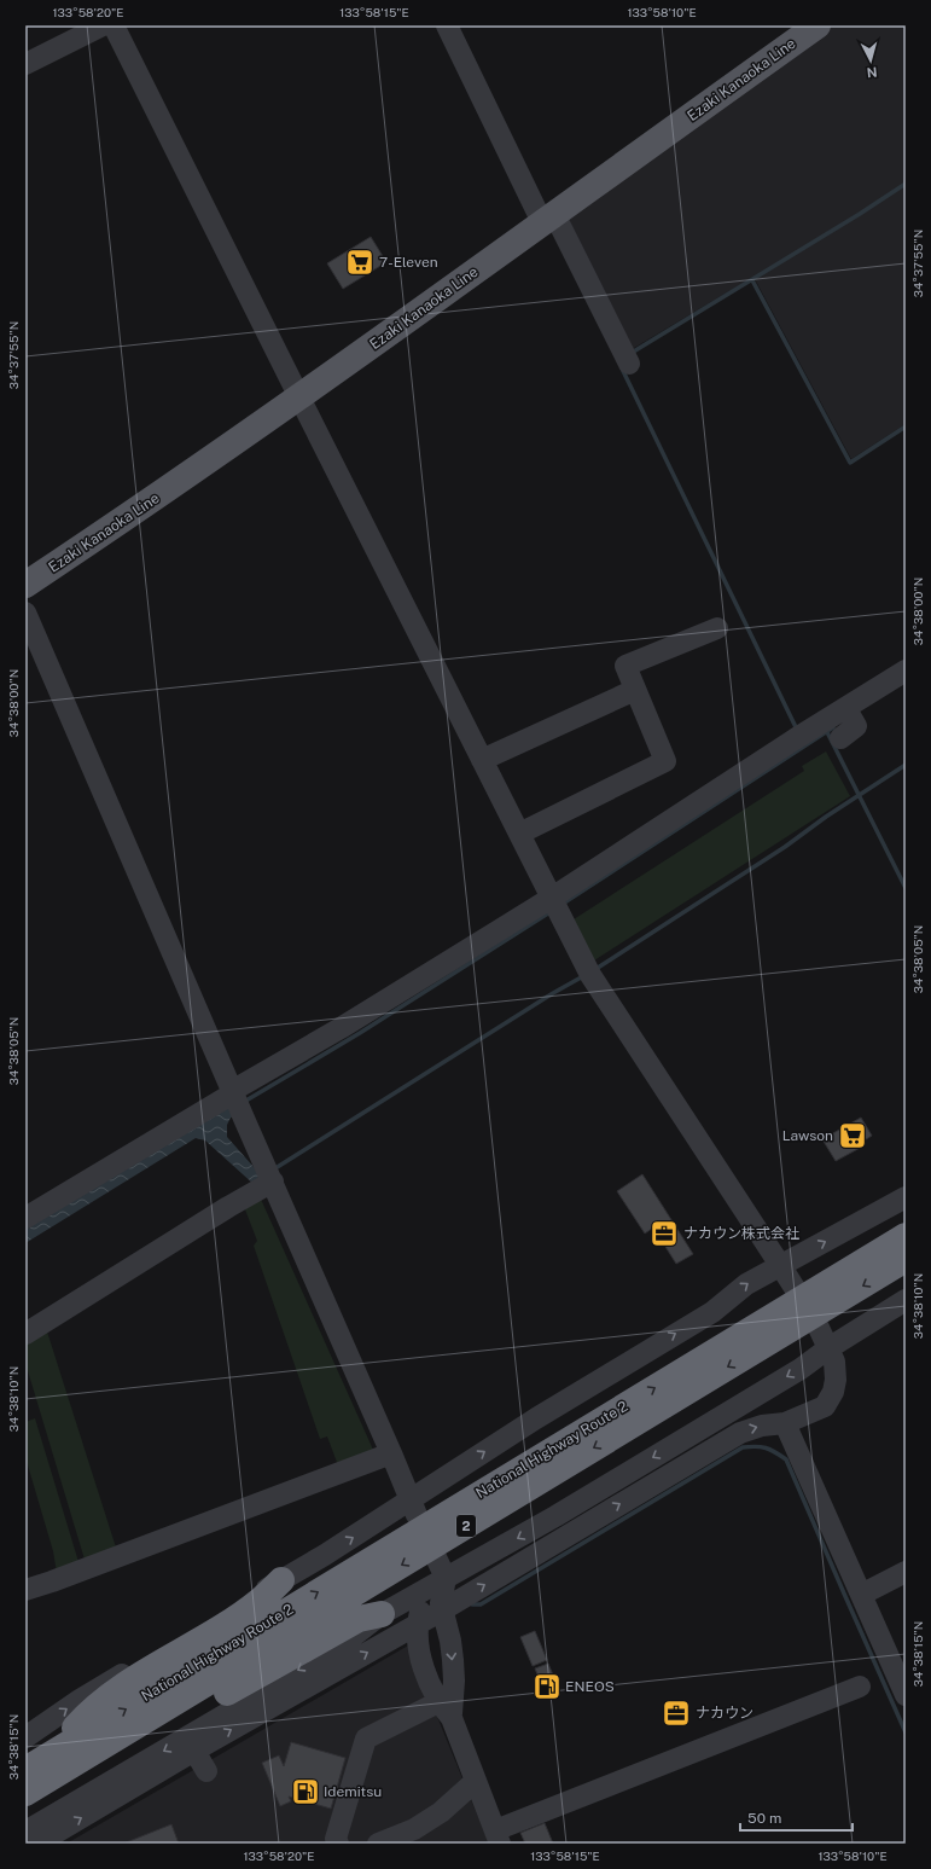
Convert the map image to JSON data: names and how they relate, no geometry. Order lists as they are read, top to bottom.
{
  "streets": {
    "highway": ["National Highway Route 2", "2"],
    "main road": ["Ezaki Kanaoka Line"]
  },
  "places": {
    "supermarket": ["7-Eleven", "Lawson"],
    "office": ["ナカウン株式会社", "ナカウン"],
    "fuel station": ["ENEOS", "Idemitsu"]
  },
  "scale_bar": "50 m",
  "north": "bottom",
  "coordinates": [
    "133°58'20\"E",
    "133°58'15\"E",
    "133°58'10\"E",
    "34°37'55\"N",
    "34°38'00\"N",
    "34°38'05\"N",
    "34°38'10\"N",
    "34°38'15\"N"
  ]
}
